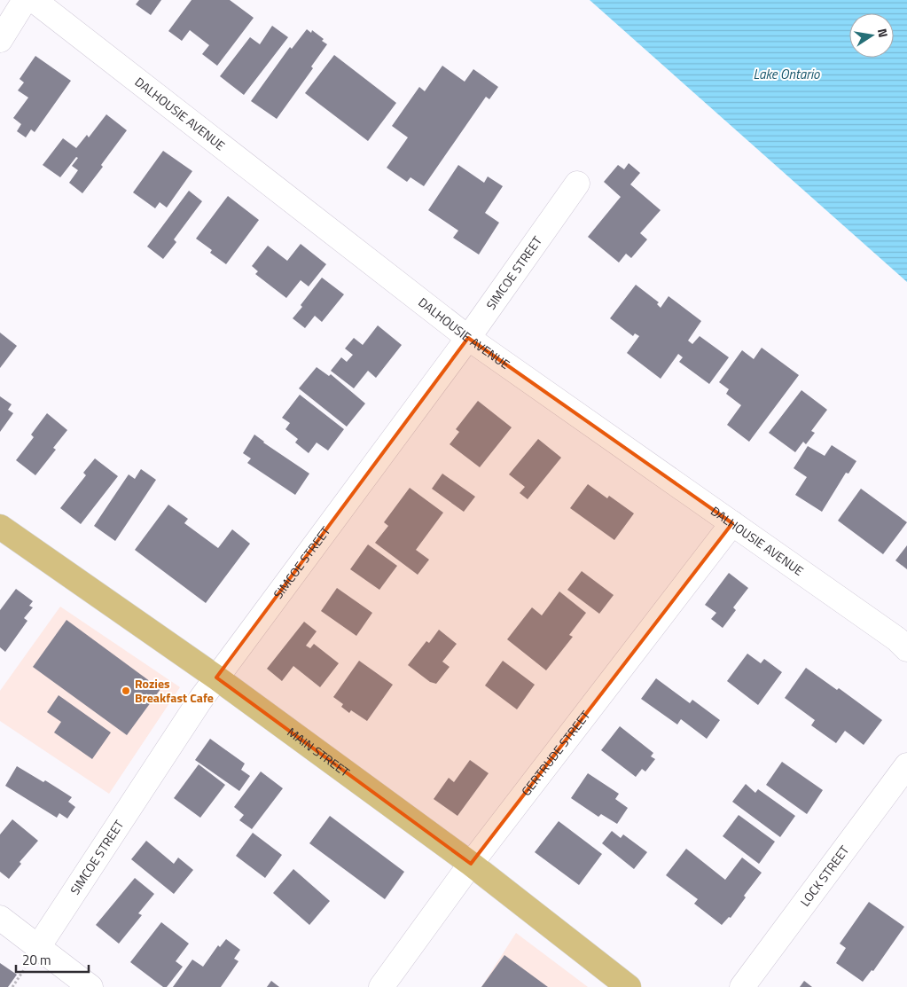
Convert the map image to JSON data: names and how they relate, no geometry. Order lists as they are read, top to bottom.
{
  "streets": {
    "main road": ["MAIN STREET"],
    "street": [
      "DALHOUSIE AVENUE",
      "SIMCOE STREET",
      "GERTRUDE STREET",
      "LOCK STREET"
    ]
  },
  "crossings": [
    ["DALHOUSIE AVENUE", "SIMCOE STREET"],
    ["DALHOUSIE AVENUE", "GERTRUDE STREET"],
    ["SIMCOE STREET", "MAIN STREET"],
    ["MAIN STREET", "GERTRUDE STREET"]
  ],
  "water": ["Lake Ontario"],
  "places": ["Rozies Breakfast Cafe"],
  "scale_bar": "20 m",
  "north": "right"
}
